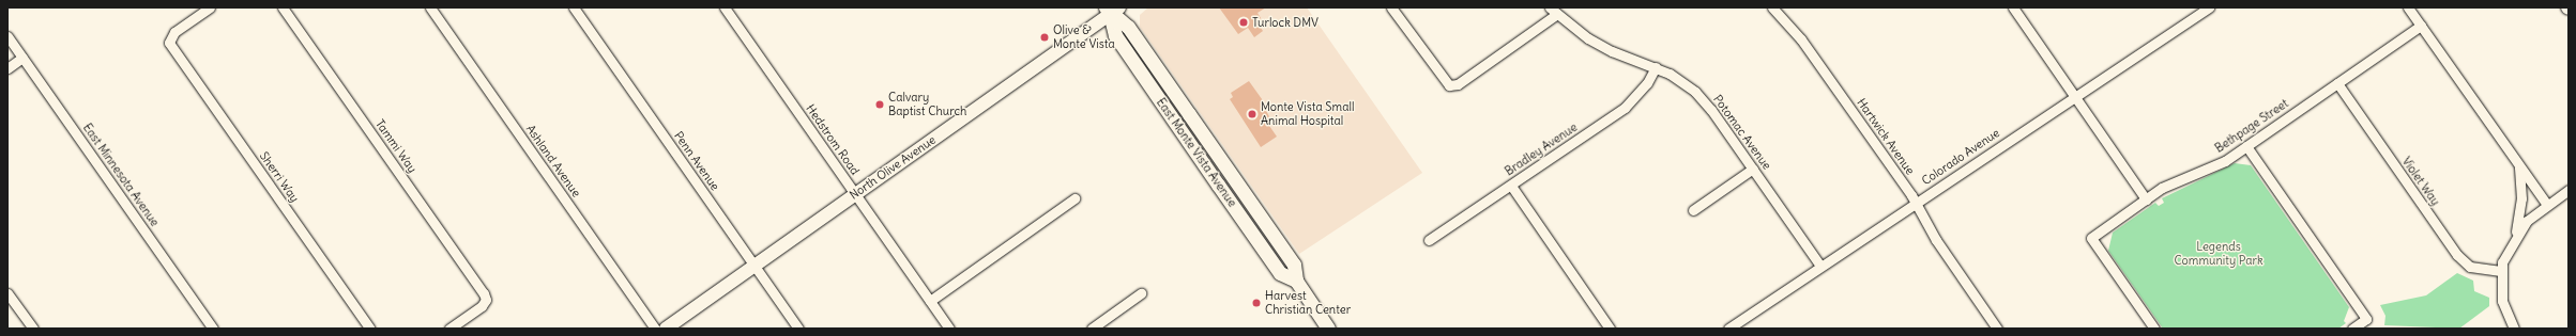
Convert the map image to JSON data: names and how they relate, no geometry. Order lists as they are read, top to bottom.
{
  "streets": {
    "main road": ["East Monte Vista Avenue"],
    "street": [
      "Bethpage Street",
      "Potomac Avenue",
      "Hartwick Avenue",
      "Hedstrom Road",
      "Tammi Way",
      "Bradley Avenue",
      "Colorado Avenue",
      "Ashland Avenue",
      "Penn Avenue",
      "North Olive Avenue",
      "East Minnesota Avenue",
      "Sherri Way",
      "Violet Way"
    ]
  },
  "crossings": [
    ["Bethpage Street", "Violet Way"],
    ["Potomac Avenue", "Bradley Avenue"],
    ["Potomac Avenue", "Colorado Avenue"],
    ["Hartwick Avenue", "Colorado Avenue"],
    ["Hedstrom Road", "North Olive Avenue"],
    ["East Monte Vista Avenue", "North Olive Avenue"],
    ["Penn Avenue", "North Olive Avenue"]
  ],
  "parks": ["Legends Community Park"],
  "places": [
    "Turlock DMV",
    "Olive & Monte Vista",
    "Calvary Baptist Church",
    "Monte Vista Small Animal Hospital",
    "Harvest Christian Center"
  ]
}
